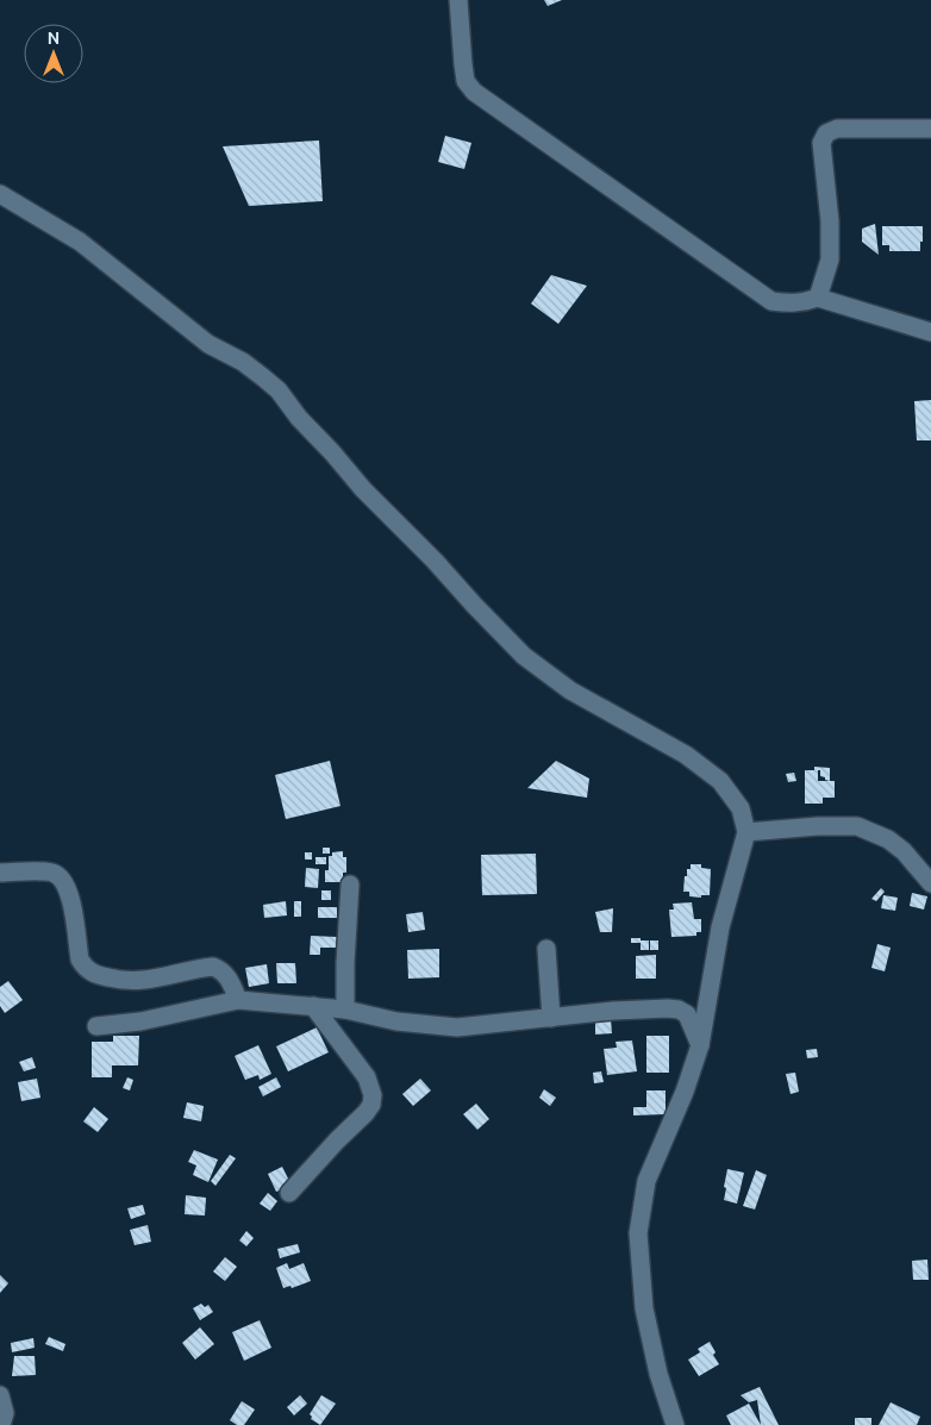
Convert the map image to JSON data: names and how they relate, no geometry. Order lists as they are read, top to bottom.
{
  "north": "top"
}
